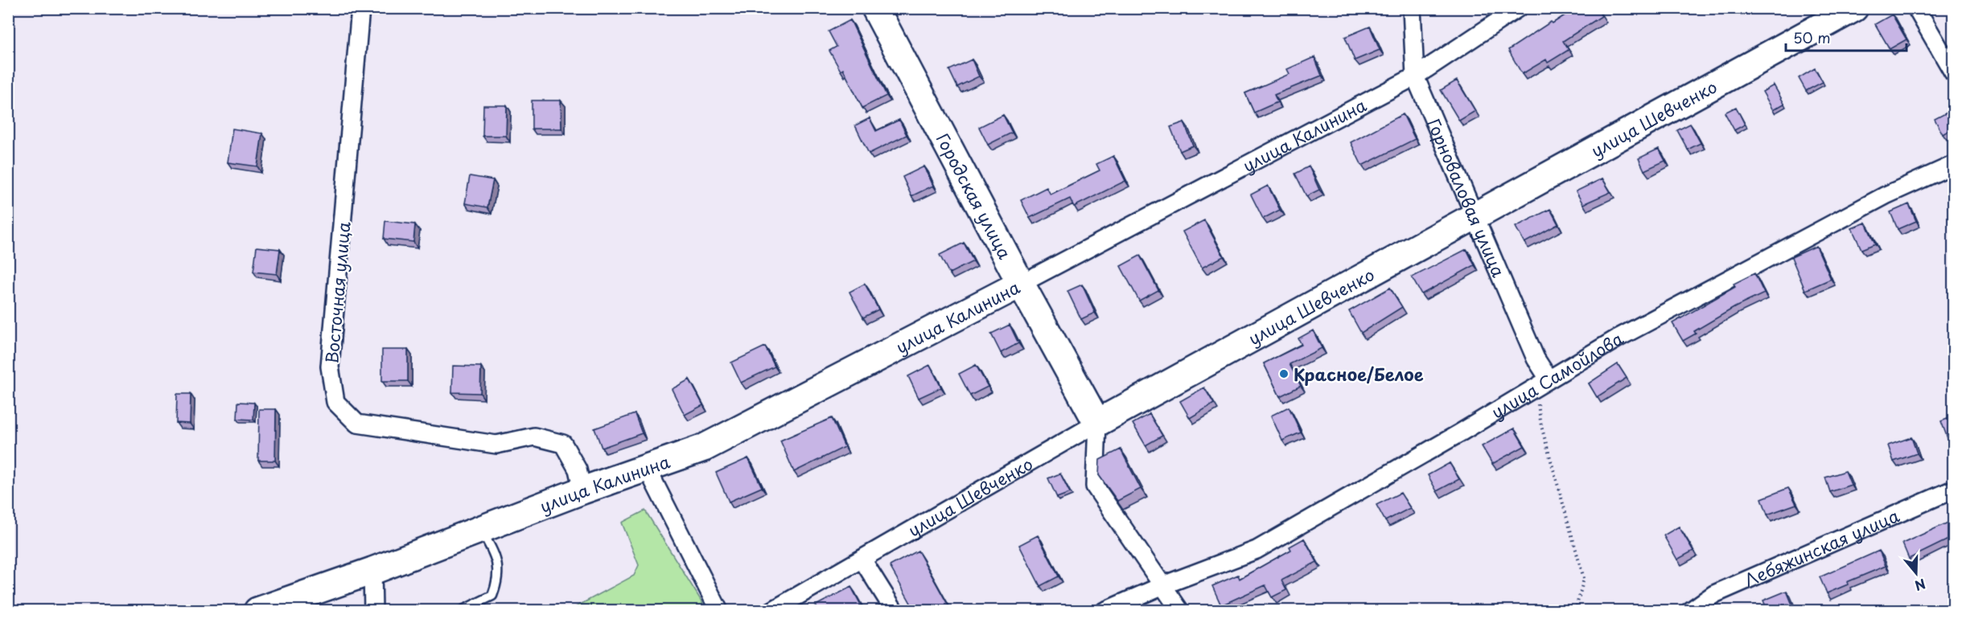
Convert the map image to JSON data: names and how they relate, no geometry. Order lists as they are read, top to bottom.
{
  "streets": {
    "main road": ["улица Шевченко", "улица Калинина", "Городская улица"],
    "street": [
      "Горноваловая улица",
      "Восточная улица",
      "улица Самойлова",
      "Лебяжинская улица"
    ]
  },
  "crossings": [
    ["улица Шевченко", "Городская улица"],
    ["улица Шевченко", "Горноваловая улица"],
    ["улица Калинина", "Городская улица"],
    ["улица Калинина", "Горноваловая улица"],
    ["улица Калинина", "Восточная улица"],
    ["Горноваловая улица", "улица Самойлова"]
  ],
  "places": ["Красное/Белое"],
  "scale_bar": "50 m",
  "north": "bottom"
}
